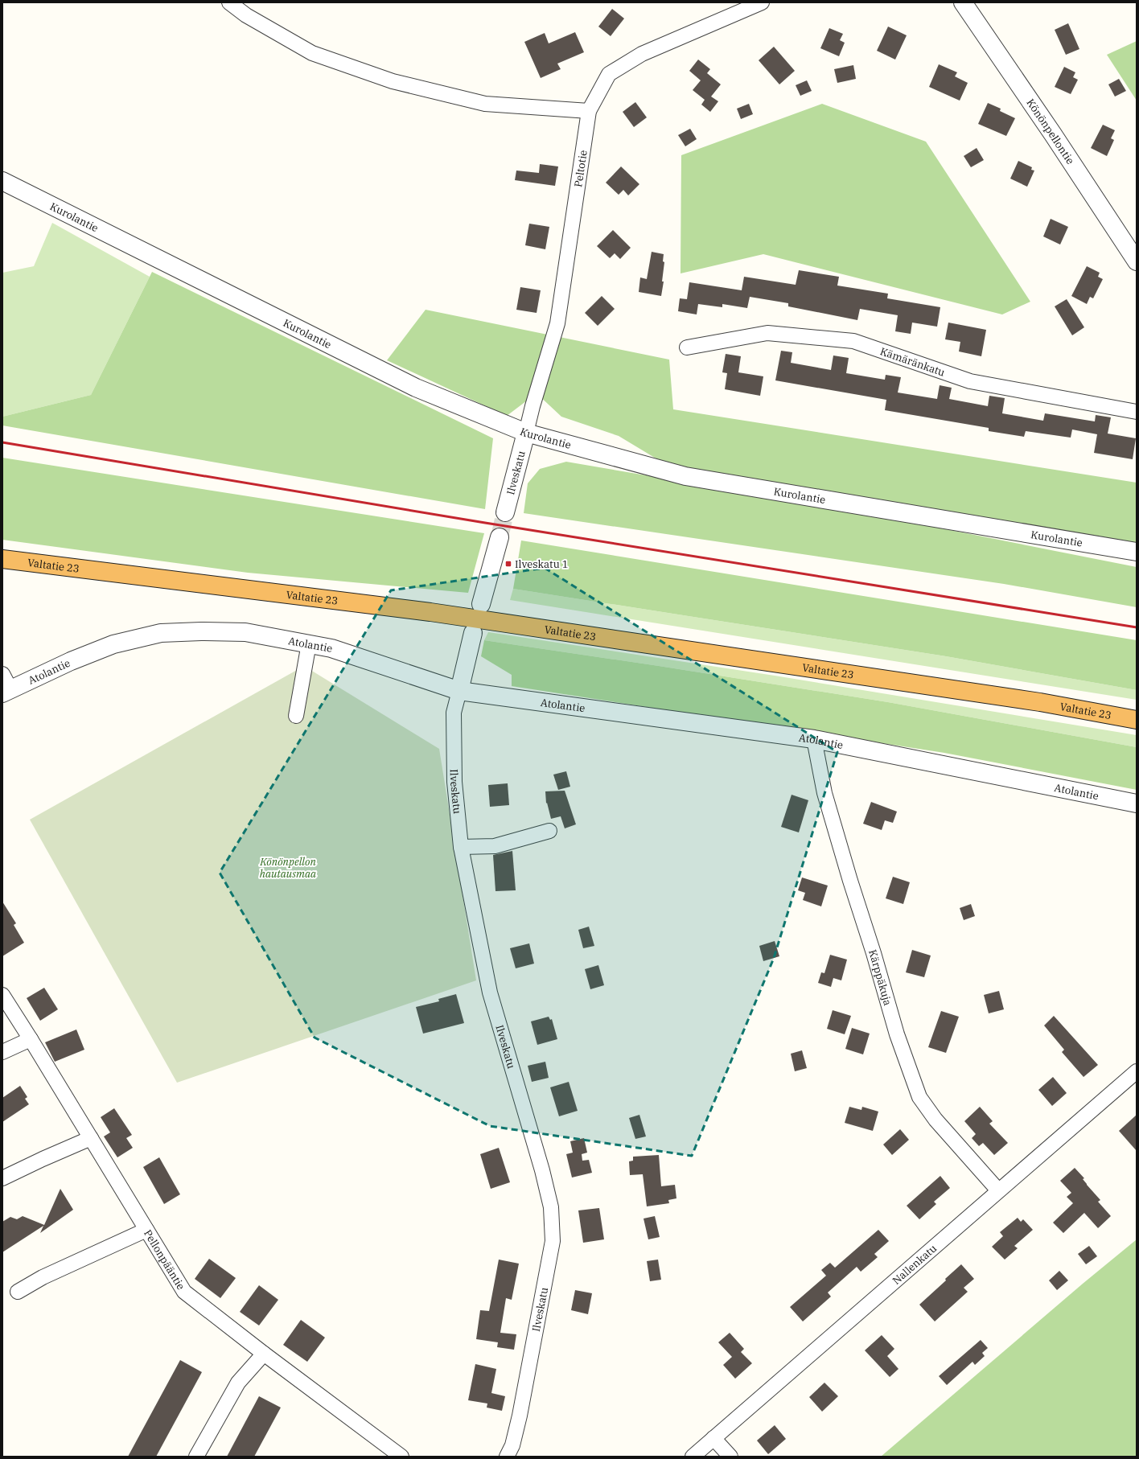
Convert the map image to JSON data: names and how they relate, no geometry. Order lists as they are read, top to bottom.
{
  "streets": {
    "highway": ["Valtatie 23"],
    "street": [
      "Könönpellontie",
      "Peltotie",
      "Kurolantie",
      "Kämäränkatu",
      "Ilveskatu",
      "Atolantie",
      "Kärppäkuja",
      "Pellonpääntie",
      "Nallenkatu"
    ]
  },
  "crossings": [
    ["Peltotie", "Kurolantie"],
    ["Peltotie", "Ilveskatu"],
    ["Kurolantie", "Ilveskatu"],
    ["Ilveskatu", "Atolantie"],
    ["Atolantie", "Kärppäkuja"],
    ["Kärppäkuja", "Nallenkatu"]
  ],
  "parks": ["Könönpellon hautausmaa"],
  "places": {
    "transit": ["Ilveskatu 1"]
  }
}
